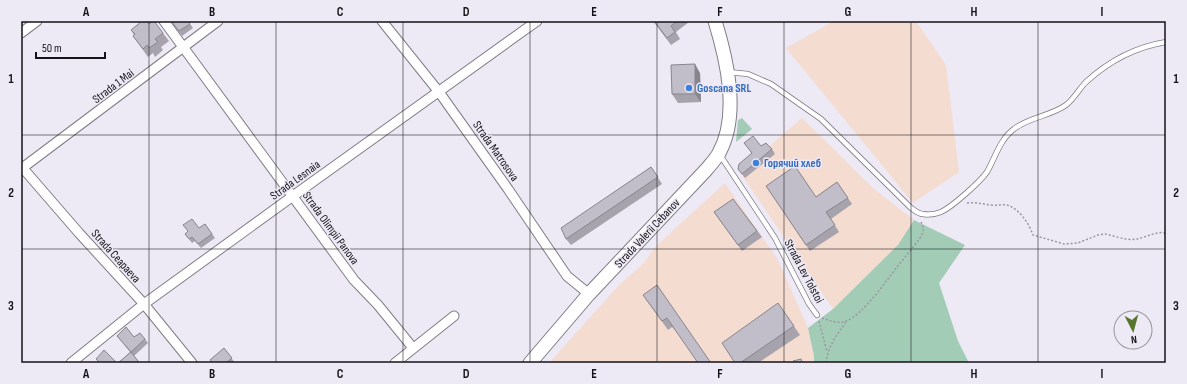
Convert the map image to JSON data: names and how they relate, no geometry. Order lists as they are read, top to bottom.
{
  "streets": {
    "street": [
      "Strada 1 Mai",
      "Strada Matrosova",
      "Strada Lesnaia",
      "Strada Olimpii Panova",
      "Strada Valerii Cebanov",
      "Strada Ceapaeva"
    ],
    "lane": ["Strada Lev Tolstoi"]
  },
  "crossings": [
    ["Strada 1 Mai", "Strada Olimpii Panova"],
    ["Strada 1 Mai", "Strada Ceapaeva"],
    ["Strada Matrosova", "Strada Lesnaia"],
    ["Strada Matrosova", "Strada Valerii Cebanov"],
    ["Strada Lesnaia", "Strada Olimpii Panova"],
    ["Strada Lesnaia", "Strada Ceapaeva"],
    ["Strada Valerii Cebanov", "Strada Lev Tolstoi"]
  ],
  "places": ["Goscana SRL", "Горячий хлеб"],
  "scale_bar": "50 m",
  "north": "bottom",
  "grid": {
    "columns": [
      "A",
      "B",
      "C",
      "D",
      "E",
      "F",
      "G",
      "H",
      "I"
    ],
    "rows": ["1", "2", "3"]
  }
}
